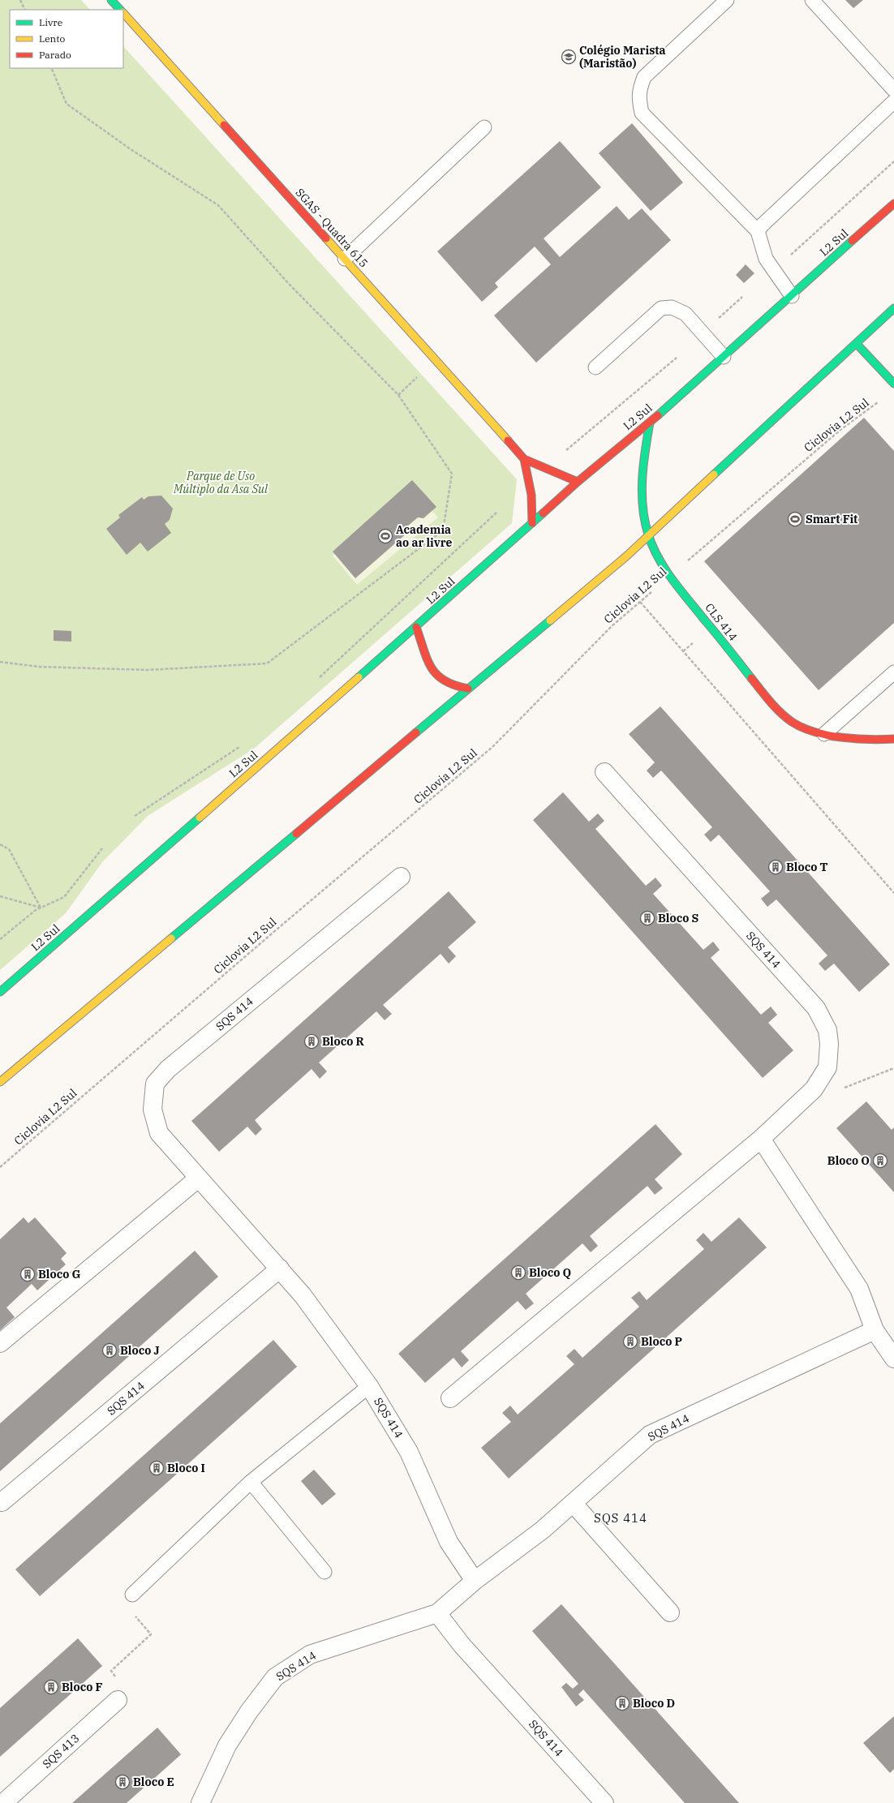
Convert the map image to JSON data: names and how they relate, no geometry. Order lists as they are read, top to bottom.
{
  "streets": {
    "main road": ["SGAS - Quadra 615", "L2 Sul", "CLS 414"],
    "street": ["SQS 414", "SQS 413"],
    "path": ["Ciclovia L2 Sul"]
  },
  "crossings": [
    ["SGAS - Quadra 615", "L2 Sul"],
    ["L2 Sul", "CLS 414"],
    ["Ciclovia L2 Sul", "CLS 414"]
  ],
  "districts": ["SQS 414"],
  "parks": ["Parque de Uso Múltiplo da Asa Sul"],
  "places": {
    "school or university": ["Colégio Marista (Maristão)"],
    "sports": ["Smart Fit", "Academia ao ar livre"],
    "building": [
      "Bloco T",
      "Bloco S",
      "Bloco R",
      "Bloco O",
      "Bloco Q",
      "Bloco G",
      "Bloco P",
      "Bloco J",
      "Bloco I",
      "Bloco F",
      "Bloco D",
      "Bloco E"
    ]
  },
  "legend": ["Livre", "Lento", "Parado"]
}
